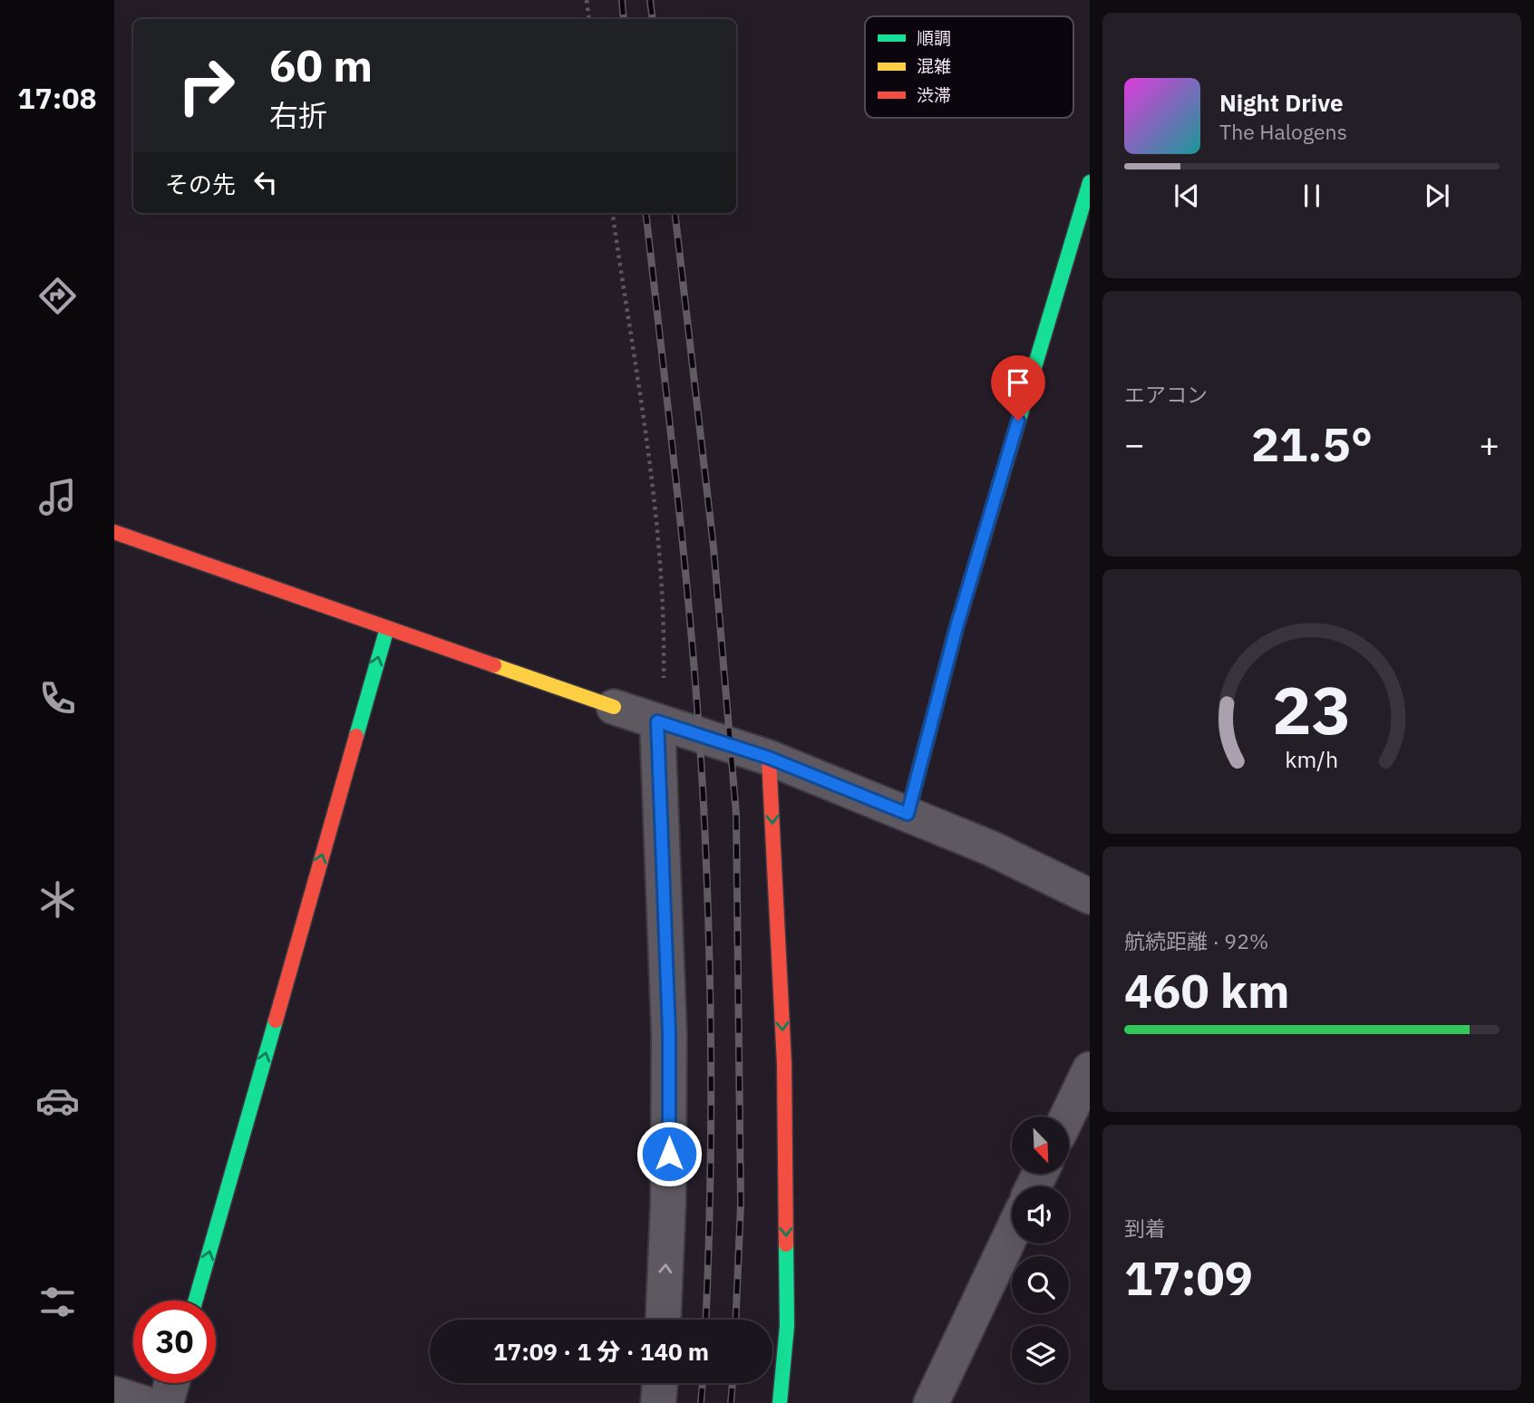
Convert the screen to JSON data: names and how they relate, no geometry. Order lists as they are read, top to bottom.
{
  "legend": ["順調", "混雑", "渋滞"],
  "north": "bottom right",
  "page": {
    "tabs": "17:08",
    "turn": ["60 m", "右折"],
    "song": ["Night Drive", "The Halogens"],
    "then": "その先",
    "tile": [
      "エアコン",
      ["航続距離 · 92%", "460 km"],
      ["到着", "17:09"]
    ],
    "heat": ["−", "21.5°", "+"],
    "limit": "30",
    "trip": "17:09 · 1 分 · 140 m",
    "gauge": ["23", "km/h"]
  }
}
